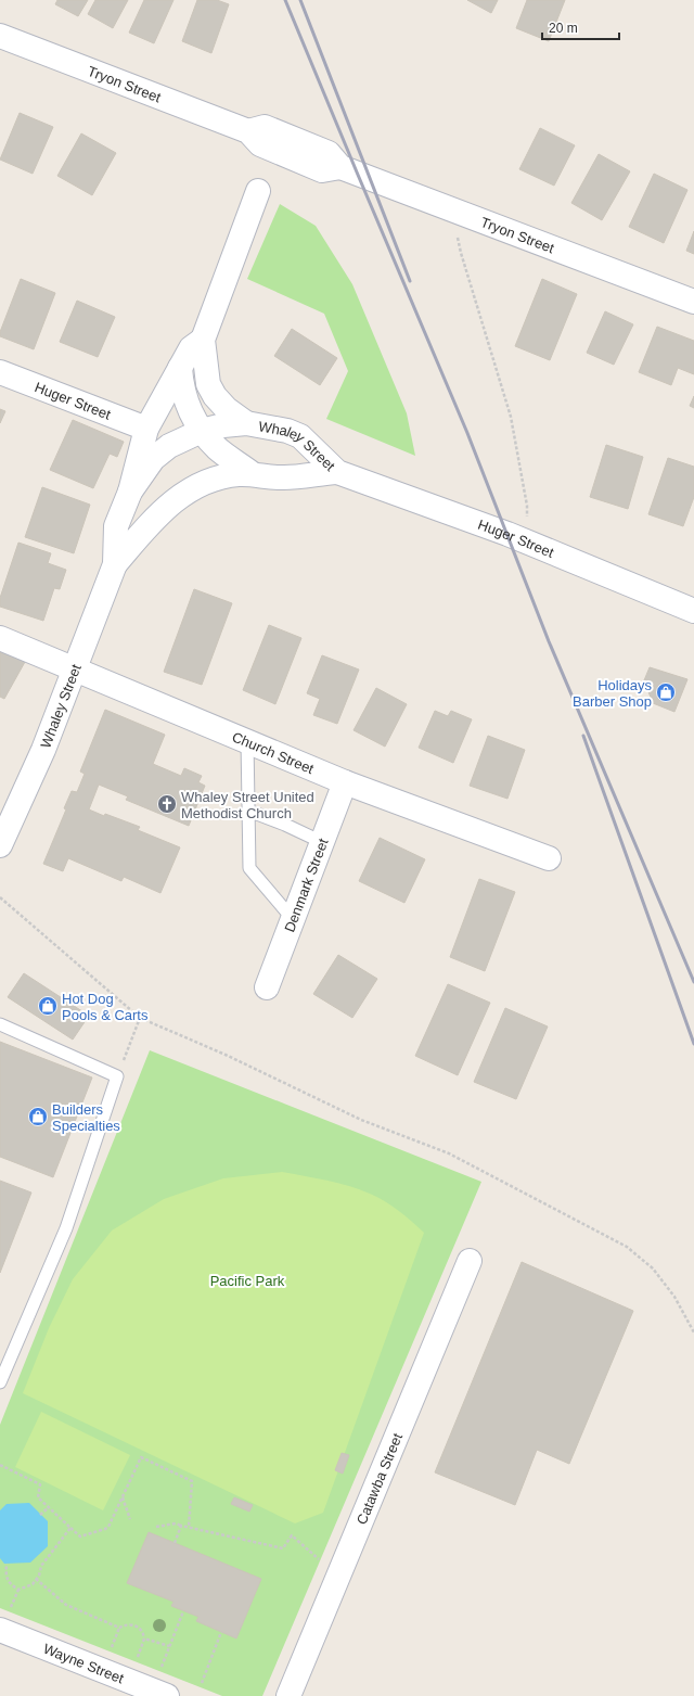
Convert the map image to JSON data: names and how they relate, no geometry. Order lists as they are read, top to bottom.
{
  "streets": {
    "street": [
      "Tryon Street",
      "Huger Street",
      "Whaley Street",
      "Church Street",
      "Denmark Street",
      "Catawba Street",
      "Wayne Street"
    ]
  },
  "crossings": [
    ["Huger Street", "Whaley Street"],
    ["Whaley Street", "Church Street"],
    ["Church Street", "Denmark Street"]
  ],
  "parks": ["Pacific Park"],
  "places": {
    "shop": ["Holidays Barber Shop", "Hot Dog Pools & Carts", "Builders Specialties"],
    "church": ["Whaley Street United Methodist Church"]
  },
  "scale_bar": "20 m"
}
